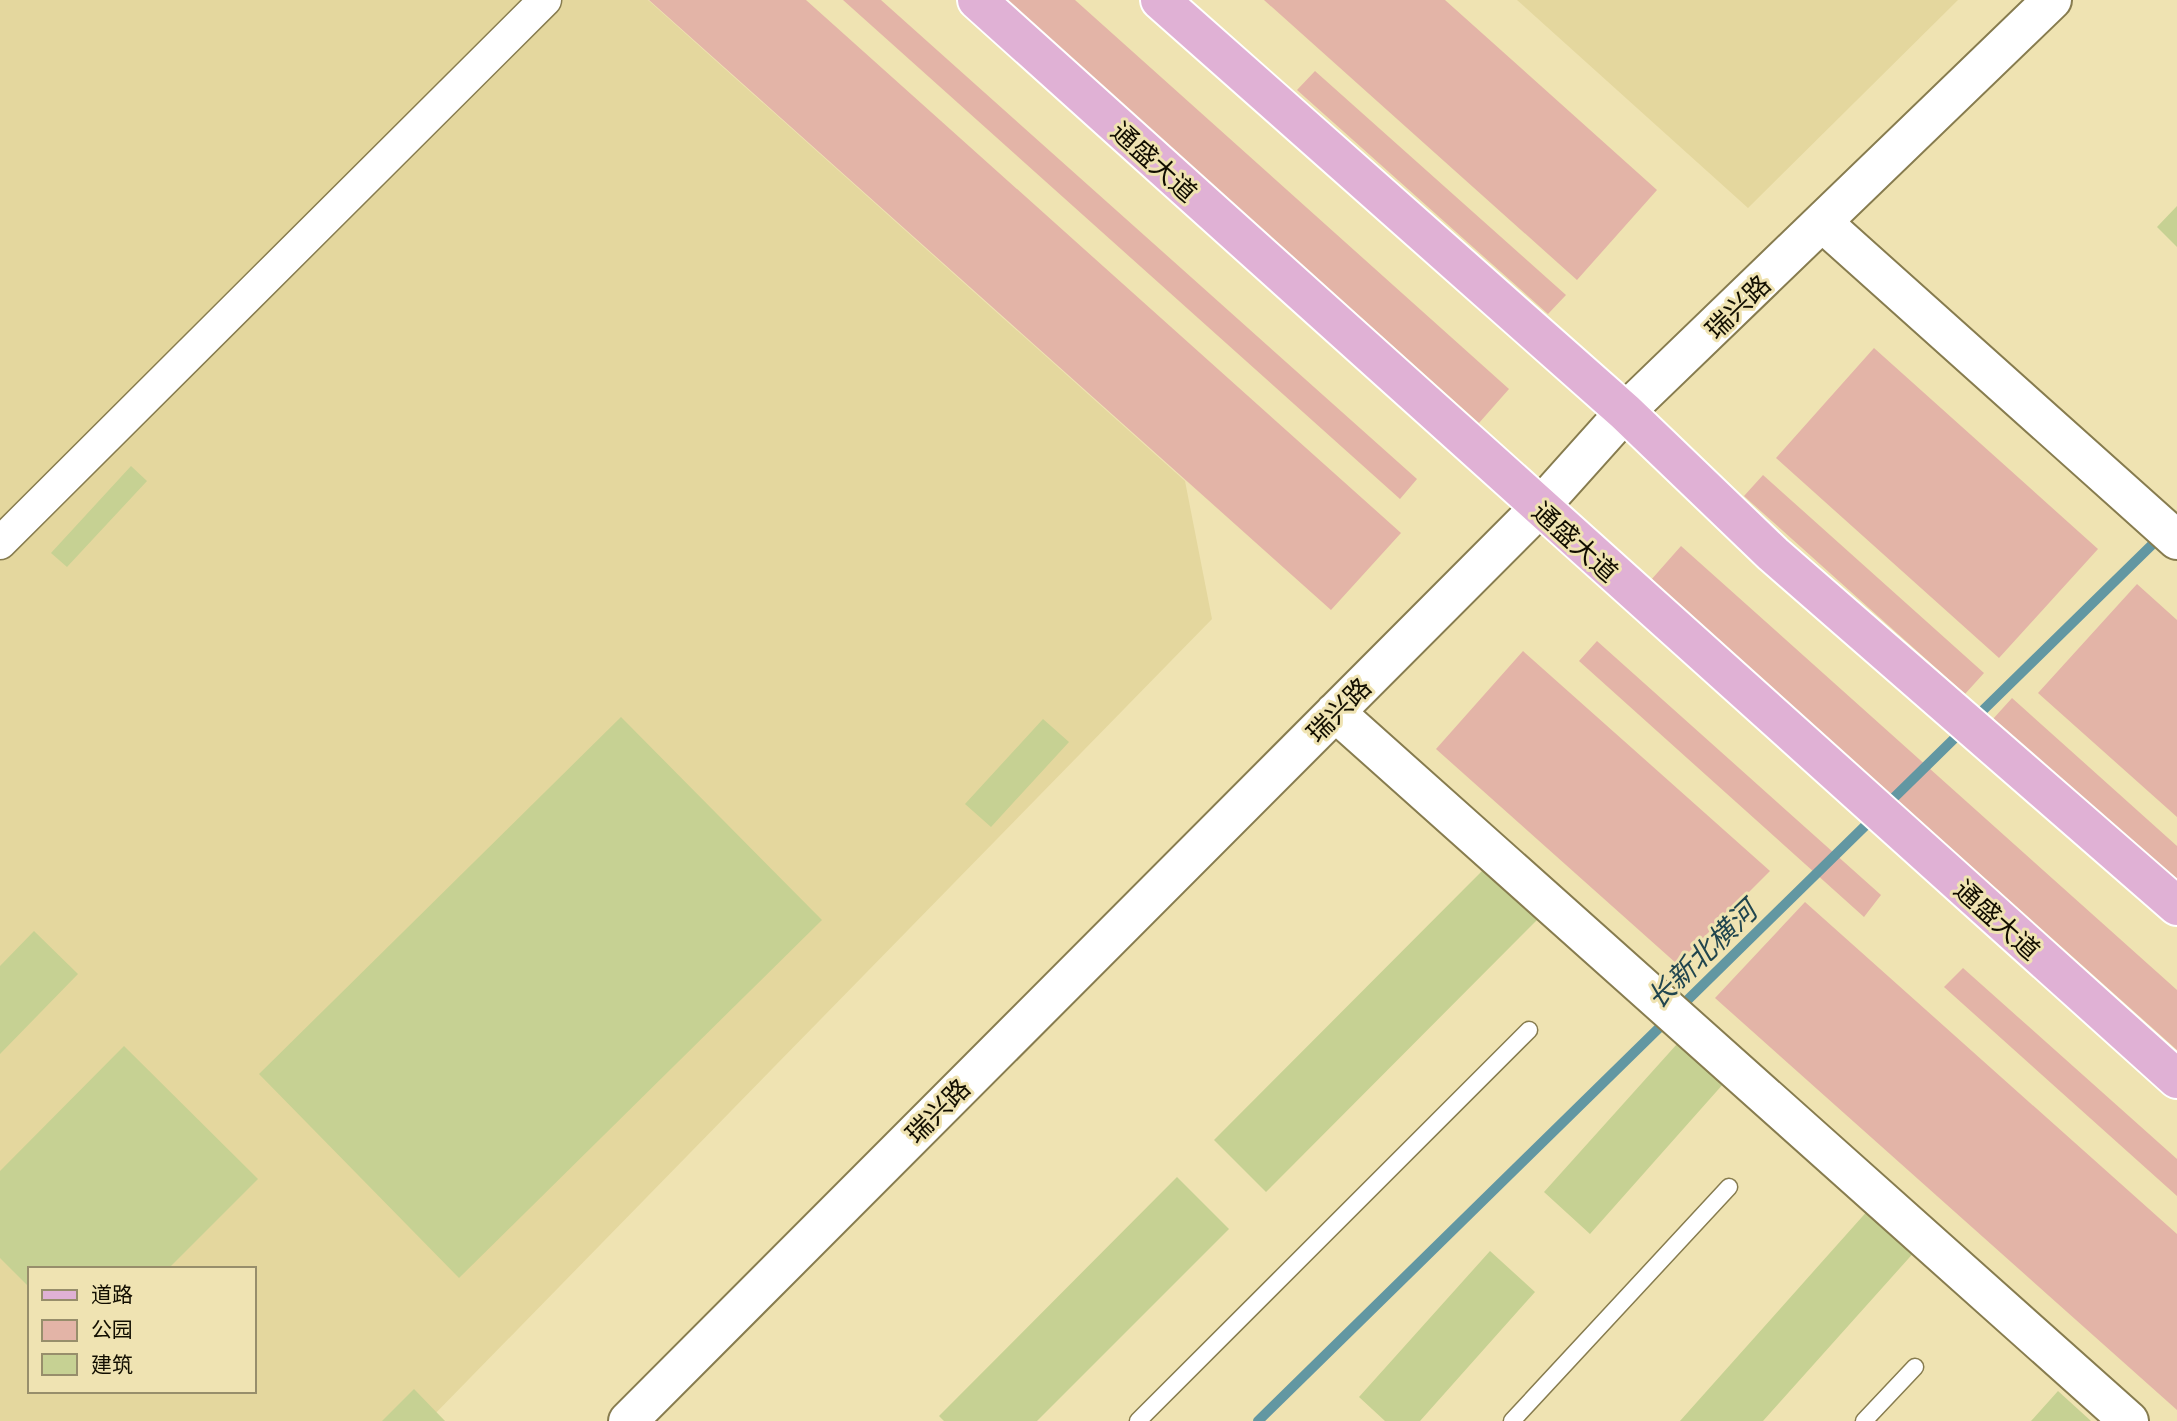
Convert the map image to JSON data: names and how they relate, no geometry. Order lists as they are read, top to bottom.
{
  "streets": {
    "main road": ["通盛大道"],
    "street": ["瑞兴路"]
  },
  "crossings": [
    ["通盛大道", "瑞兴路"]
  ],
  "water": ["长新北横河"],
  "legend": ["道路", "公园", "建筑"]
}
